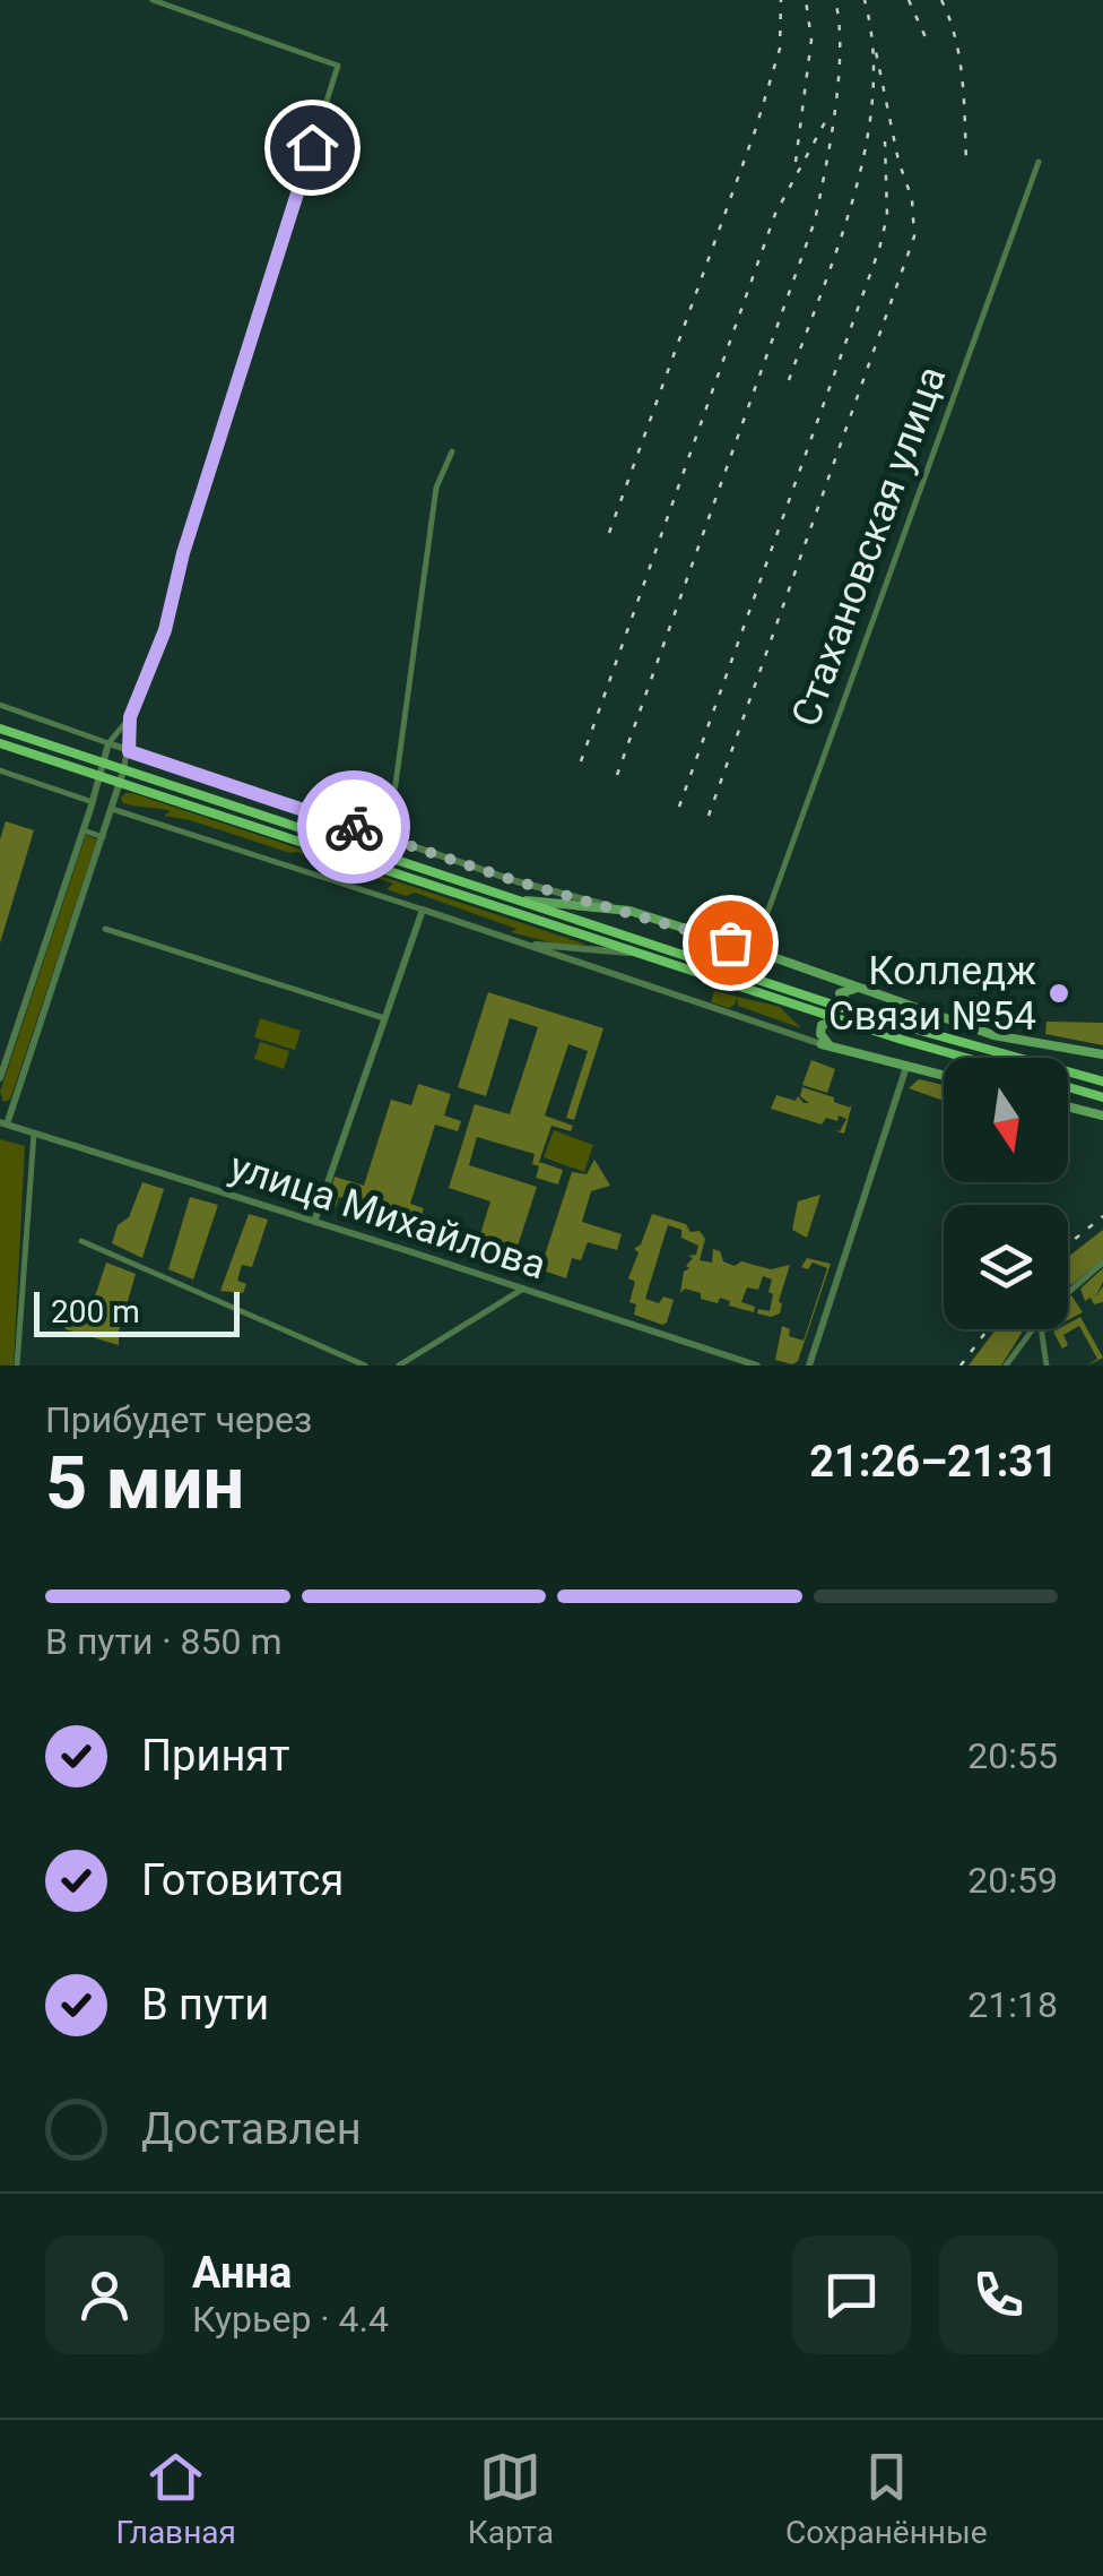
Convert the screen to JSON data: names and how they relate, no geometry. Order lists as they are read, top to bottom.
{
  "streets": {
    "street": ["Стахановская улица", "улица Михайлова"]
  },
  "places": ["Колледж Связи №54"],
  "scale_bar": "200 m",
  "north": "bottom",
  "page": {
    "scale": "200 m",
    "heading": ["5 мин", "Прибудет через", "21:26–21:31"],
    "panel": ["Анна", "Курьер · 4.4"],
    "bar": "В пути · 850 m",
    "list": [
      ["Принят", "20:55"],
      ["Готовится", "20:59"],
      ["В пути", "21:18"],
      "Доставлен"
    ],
    "tabs": ["Главная", "Карта", "Сохранённые"]
  }
}
